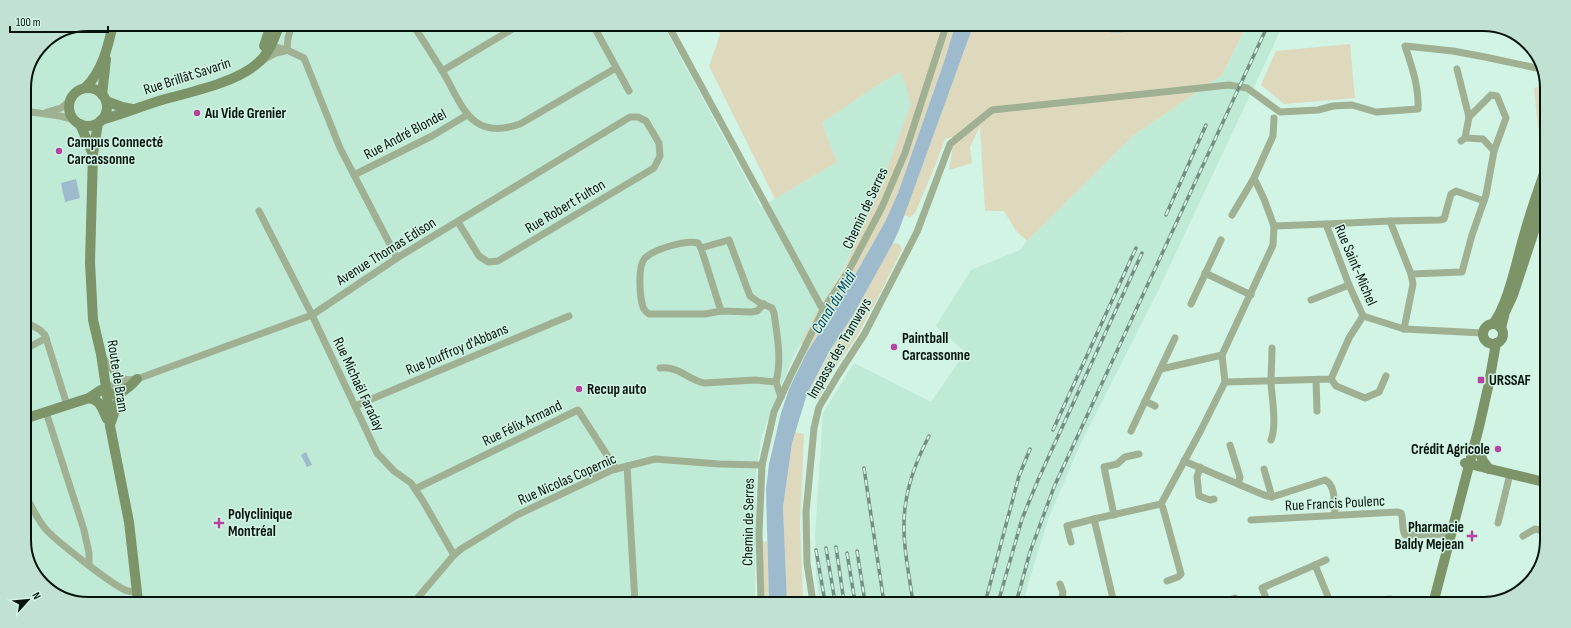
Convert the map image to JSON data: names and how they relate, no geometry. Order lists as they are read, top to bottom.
{
  "streets": {
    "main road": ["Rue Brillât Savarin", "Route de Bram"],
    "street": [
      "Rue André Blondel",
      "Rue Robert Fulton",
      "Chemin de Serres",
      "Avenue Thomas Edison",
      "Rue Saint-Michel",
      "Impasse des Tramways",
      "Rue Jouffroy d'Abbans",
      "Rue Michaël Faraday",
      "Rue Félix Armand",
      "Rue Nicolas Copernic",
      "Rue Francis Poulenc"
    ]
  },
  "crossings": [
    ["Rue Brillât Savarin", "Route de Bram"],
    ["Rue Robert Fulton", "Avenue Thomas Edison"],
    ["Chemin de Serres", "Rue Nicolas Copernic"],
    ["Avenue Thomas Edison", "Route de Bram"],
    ["Avenue Thomas Edison", "Rue Michaël Faraday"],
    ["Rue Jouffroy d'Abbans", "Rue Michaël Faraday"],
    ["Rue Michaël Faraday", "Rue Félix Armand"],
    ["Rue Michaël Faraday", "Rue Nicolas Copernic"],
    ["Rue Félix Armand", "Rue Nicolas Copernic"]
  ],
  "water": ["Canal du Midi"],
  "places": {
    "other": [
      "Au Vide Grenier",
      "Campus Connecté Carcassonne",
      "Paintball Carcassonne",
      "Recup auto",
      "Crédit Agricole"
    ],
    "transit": ["URSSAF"],
    "health": ["Polyclinique Montréal", "Pharmacie Baldy Mejean"]
  },
  "scale_bar": "100 m",
  "north": "top right"
}
